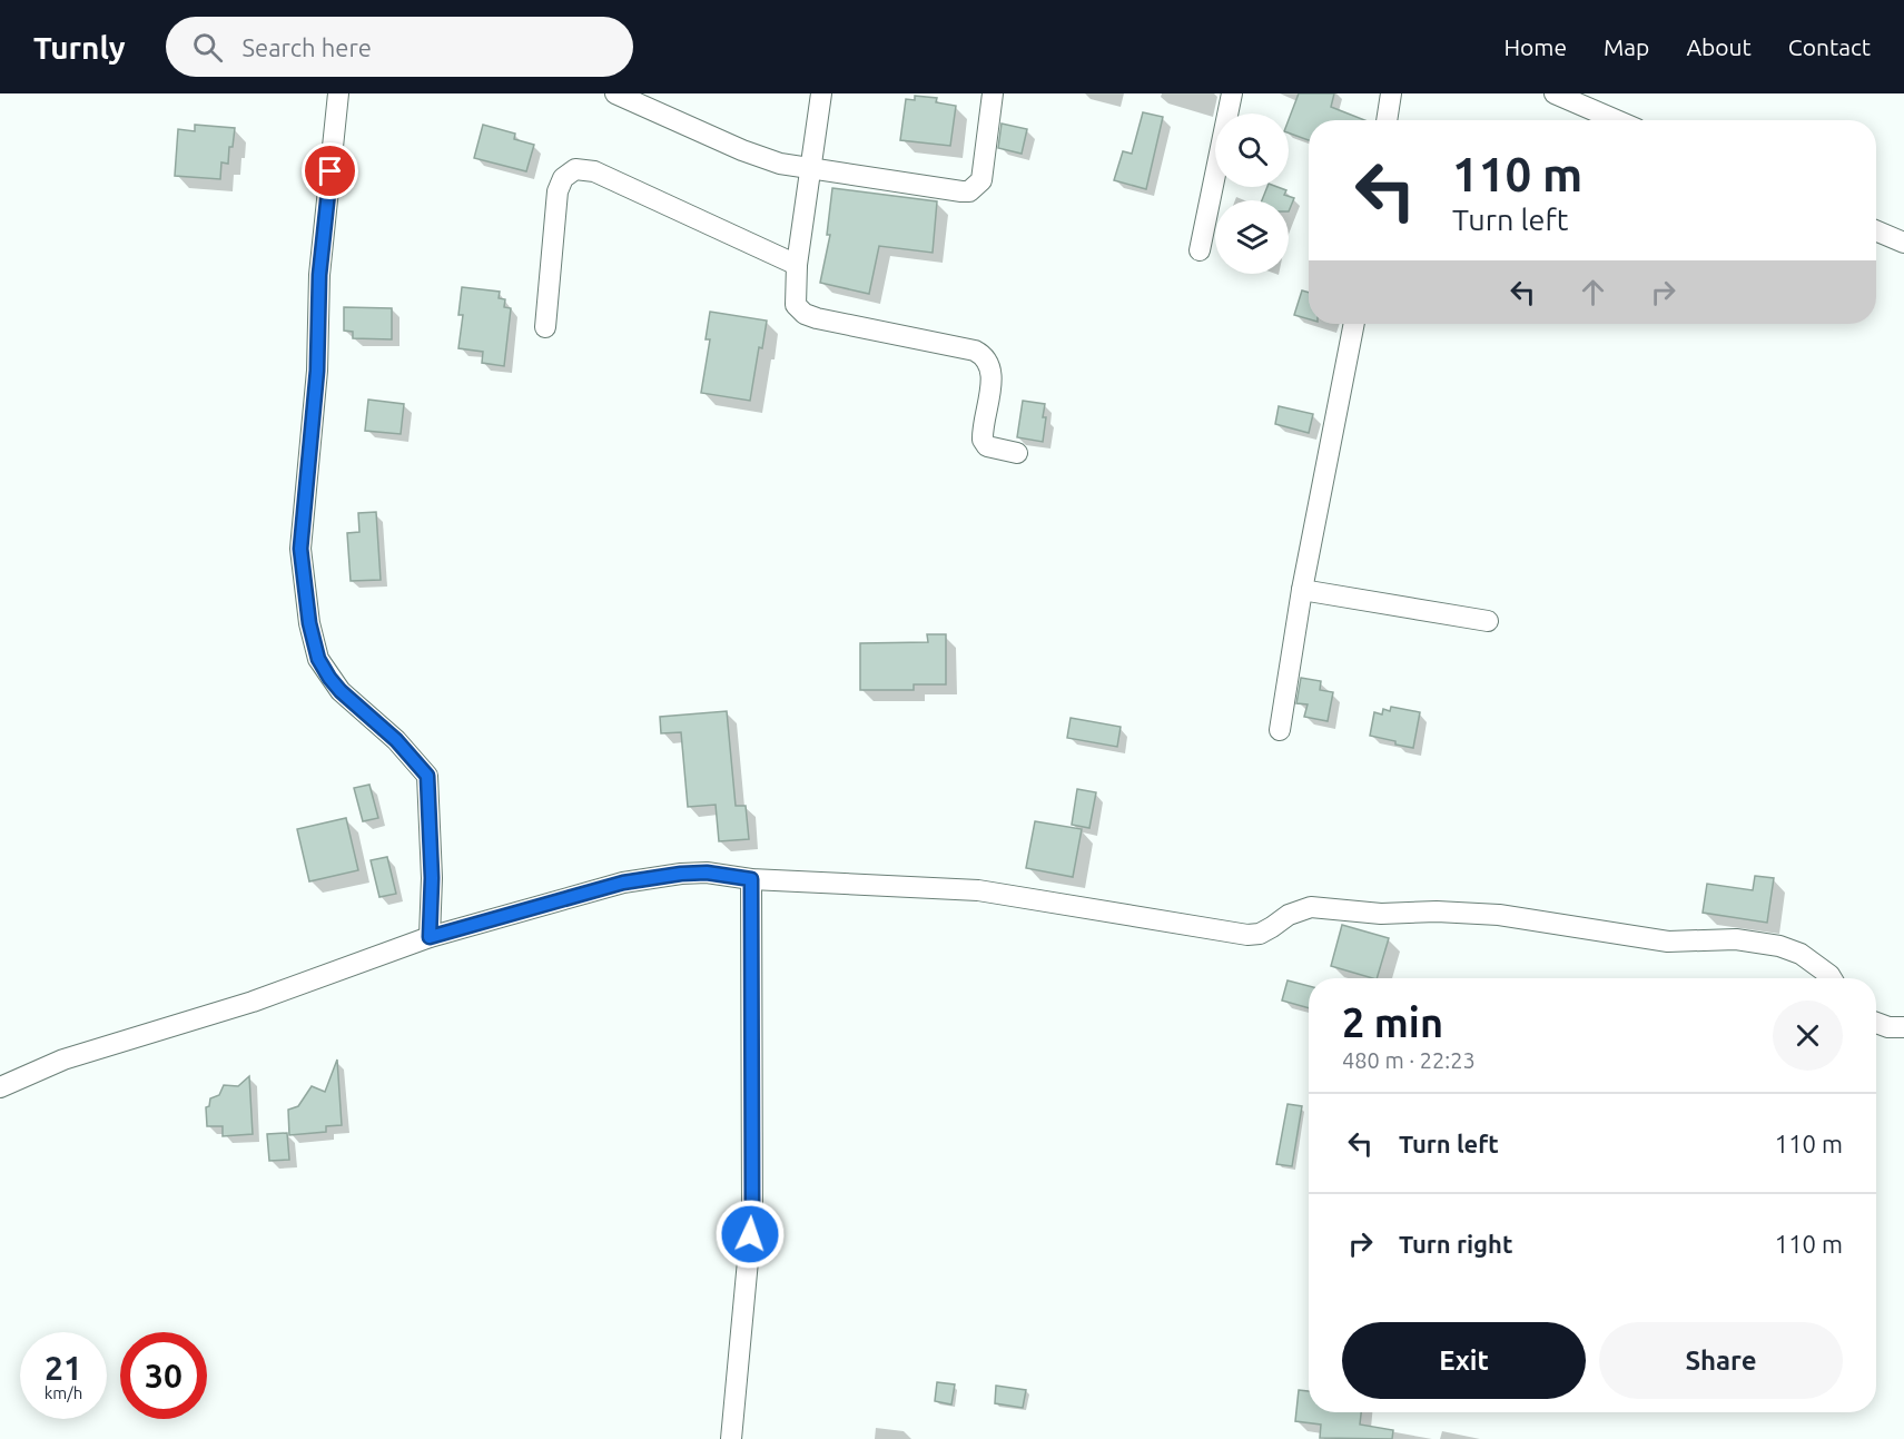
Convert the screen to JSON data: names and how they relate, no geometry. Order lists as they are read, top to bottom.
{
  "page": {
    "header": "Turnly",
    "search": "Search here",
    "nav": [
      "Home",
      "Map",
      "About",
      "Contact"
    ],
    "turn": ["110 m", "Turn left"],
    "heading": ["2 min", "480 m · 22:23"],
    "list": [
      {
        "name": "Turn left",
        "value": "110 m"
      },
      {
        "name": "Turn right",
        "value": "110 m"
      }
    ],
    "buttons": ["Exit", "Share"],
    "speed": "21 km/h",
    "limit": "30"
  }
}
